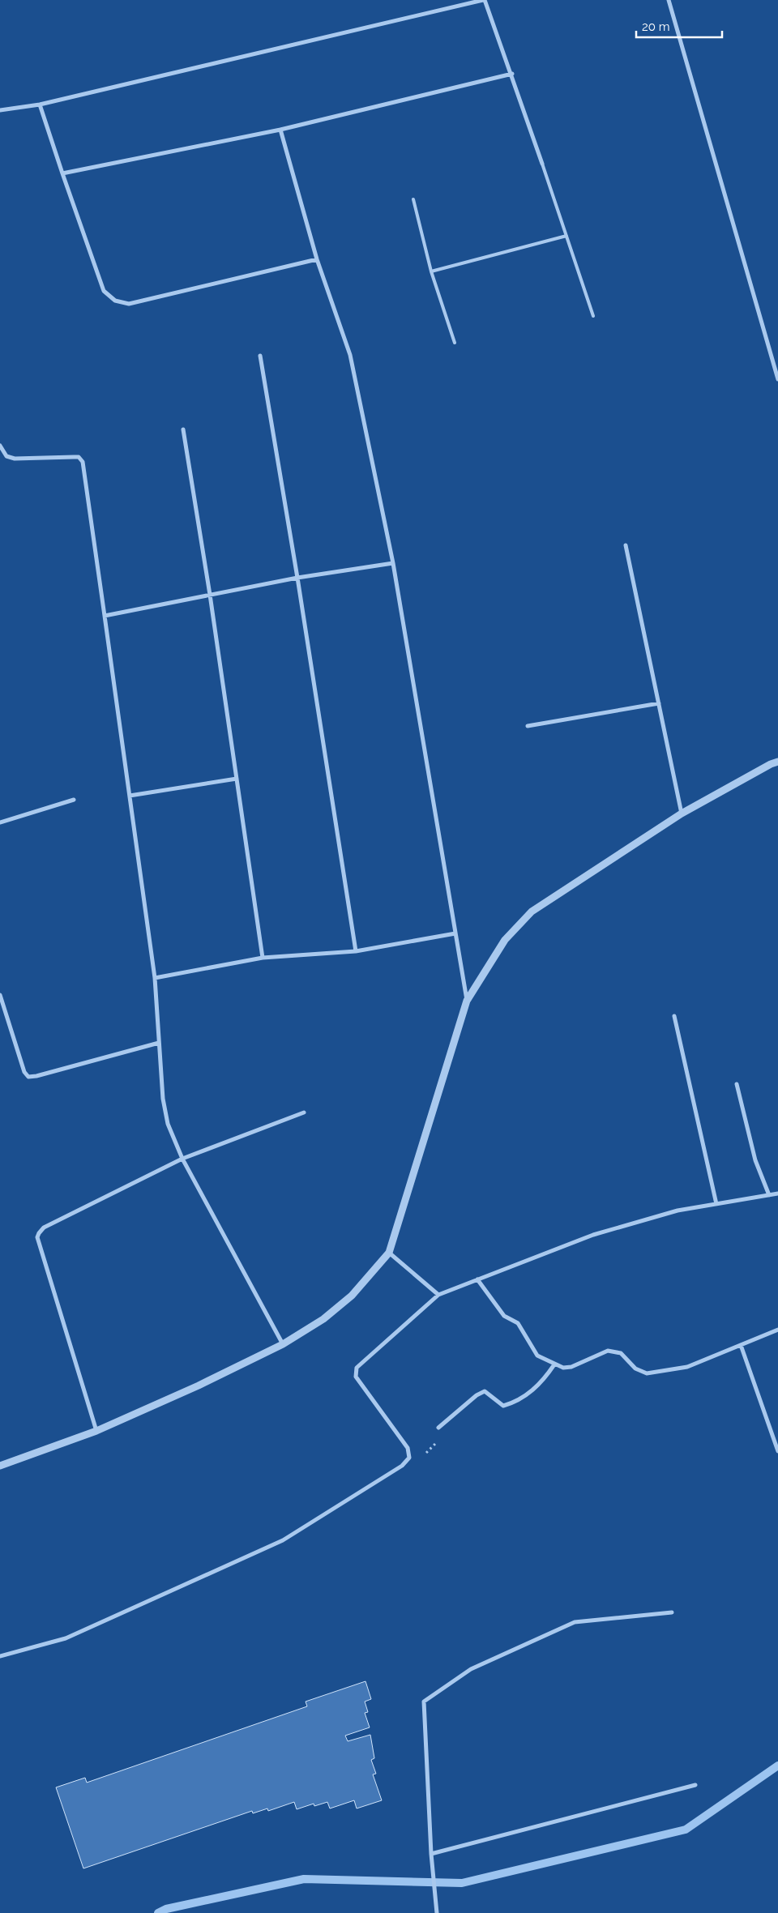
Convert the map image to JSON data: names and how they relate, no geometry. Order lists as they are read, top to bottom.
{
  "scale_bar": "20 m"
}
